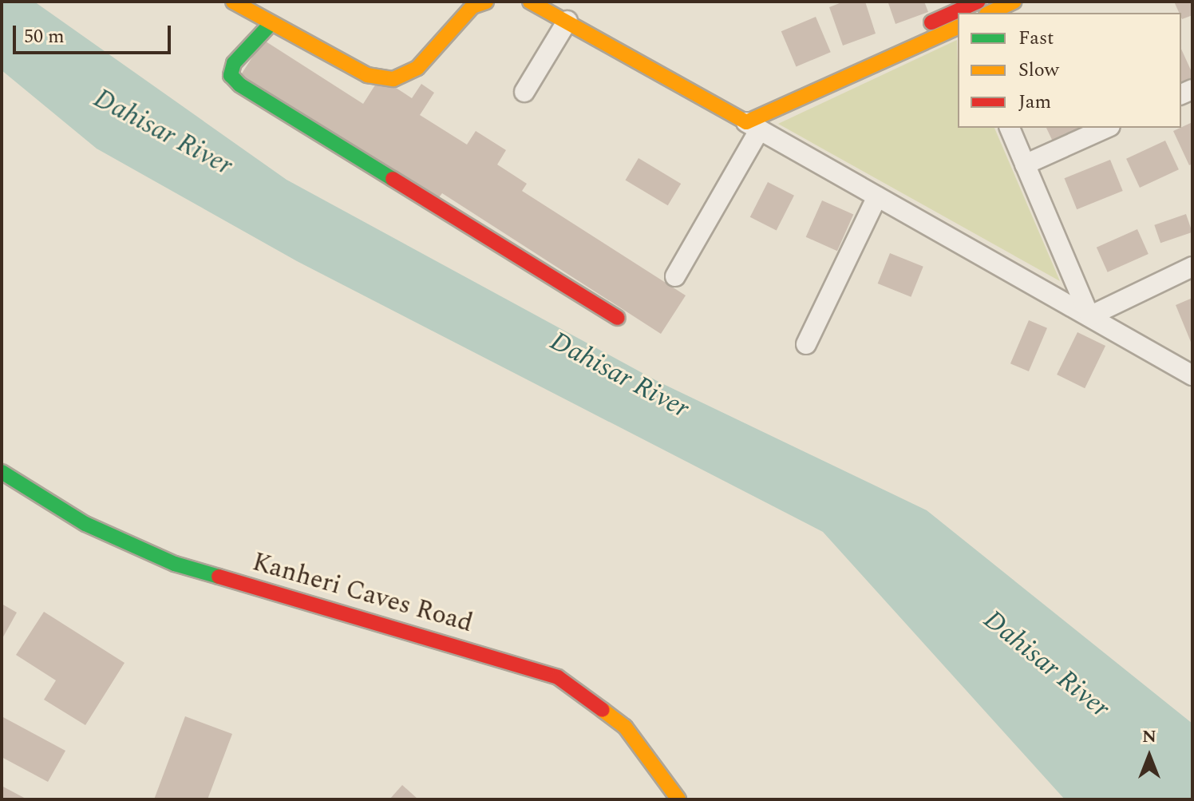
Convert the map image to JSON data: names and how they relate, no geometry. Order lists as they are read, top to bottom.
{
  "streets": {
    "street": ["Kanheri Caves Road"]
  },
  "water": ["Dahisar River"],
  "legend": ["Fast", "Slow", "Jam"],
  "scale_bar": "50 m",
  "north": "top"
}
